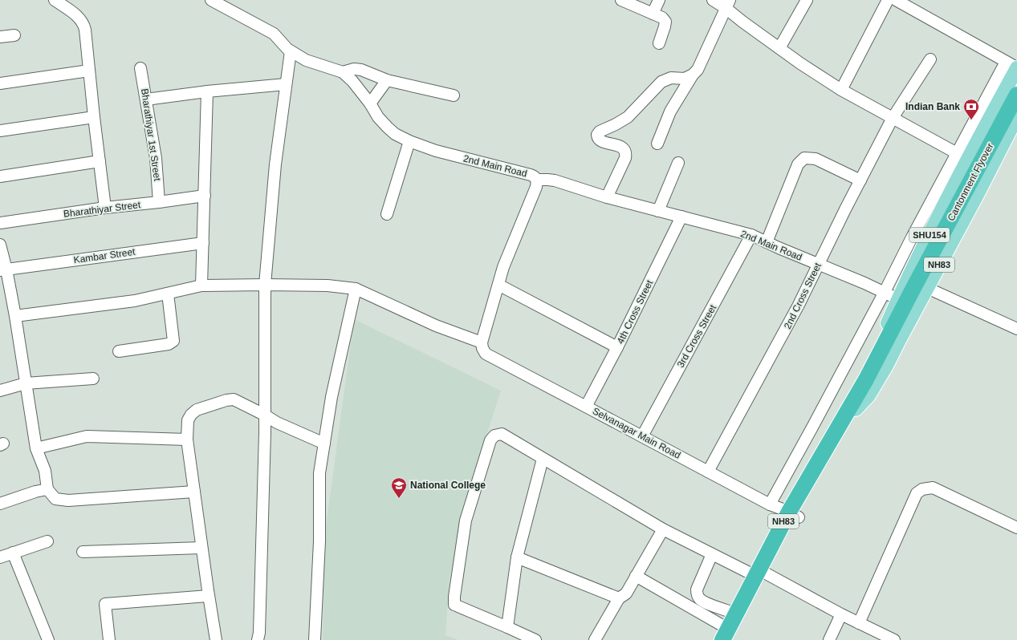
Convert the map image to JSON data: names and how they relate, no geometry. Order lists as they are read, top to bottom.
{
  "streets": {
    "highway": ["Cantonment Flyover", "NH83"],
    "main road": ["SHU154"],
    "street": [
      "Bharathiyar 1st Street",
      "2nd Main Road",
      "Bharathiyar Street",
      "Kambar Street",
      "2nd Cross Street",
      "4th Cross Street",
      "3rd Cross Street",
      "Selvanagar Main Road"
    ]
  },
  "crossings": [
    ["Bharathiyar 1st Street", "Bharathiyar Street"],
    ["2nd Main Road", "SHU154"],
    ["2nd Main Road", "2nd Cross Street"],
    ["2nd Main Road", "4th Cross Street"],
    ["2nd Main Road", "3rd Cross Street"],
    ["Cantonment Flyover", "SHU154"],
    ["Cantonment Flyover", "NH83"],
    ["SHU154", "NH83"],
    ["NH83", "Selvanagar Main Road"],
    ["2nd Cross Street", "Selvanagar Main Road"],
    ["4th Cross Street", "Selvanagar Main Road"],
    ["3rd Cross Street", "Selvanagar Main Road"]
  ],
  "places": {
    "bank": ["Indian Bank"],
    "school or university": ["National College"]
  }
}
